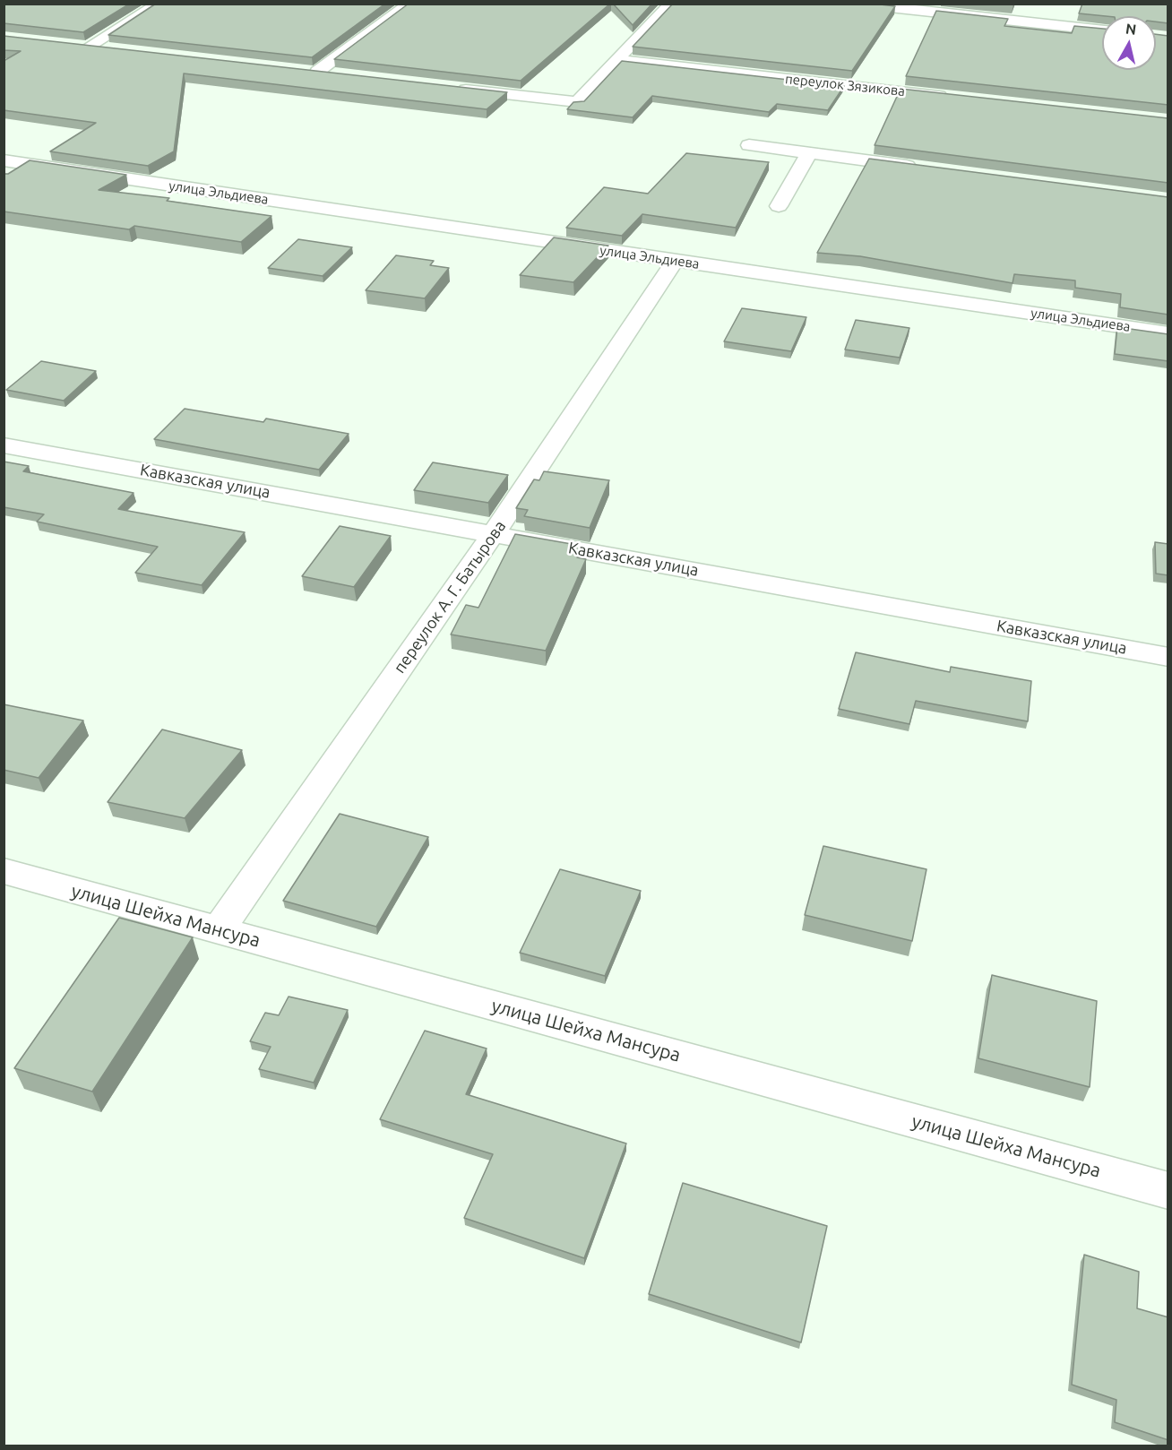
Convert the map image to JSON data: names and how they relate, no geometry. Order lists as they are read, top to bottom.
{
  "streets": {
    "street": [
      "переулок Зязикова",
      "улица Эльдиева",
      "Кавказская улица",
      "переулок А. Г. Батырова",
      "улица Шейха Мансура"
    ]
  },
  "crossings": [
    ["улица Эльдиева", "переулок А. Г. Батырова"],
    ["Кавказская улица", "переулок А. Г. Батырова"],
    ["переулок А. Г. Батырова", "улица Шейха Мансура"]
  ],
  "north": "top"
}
